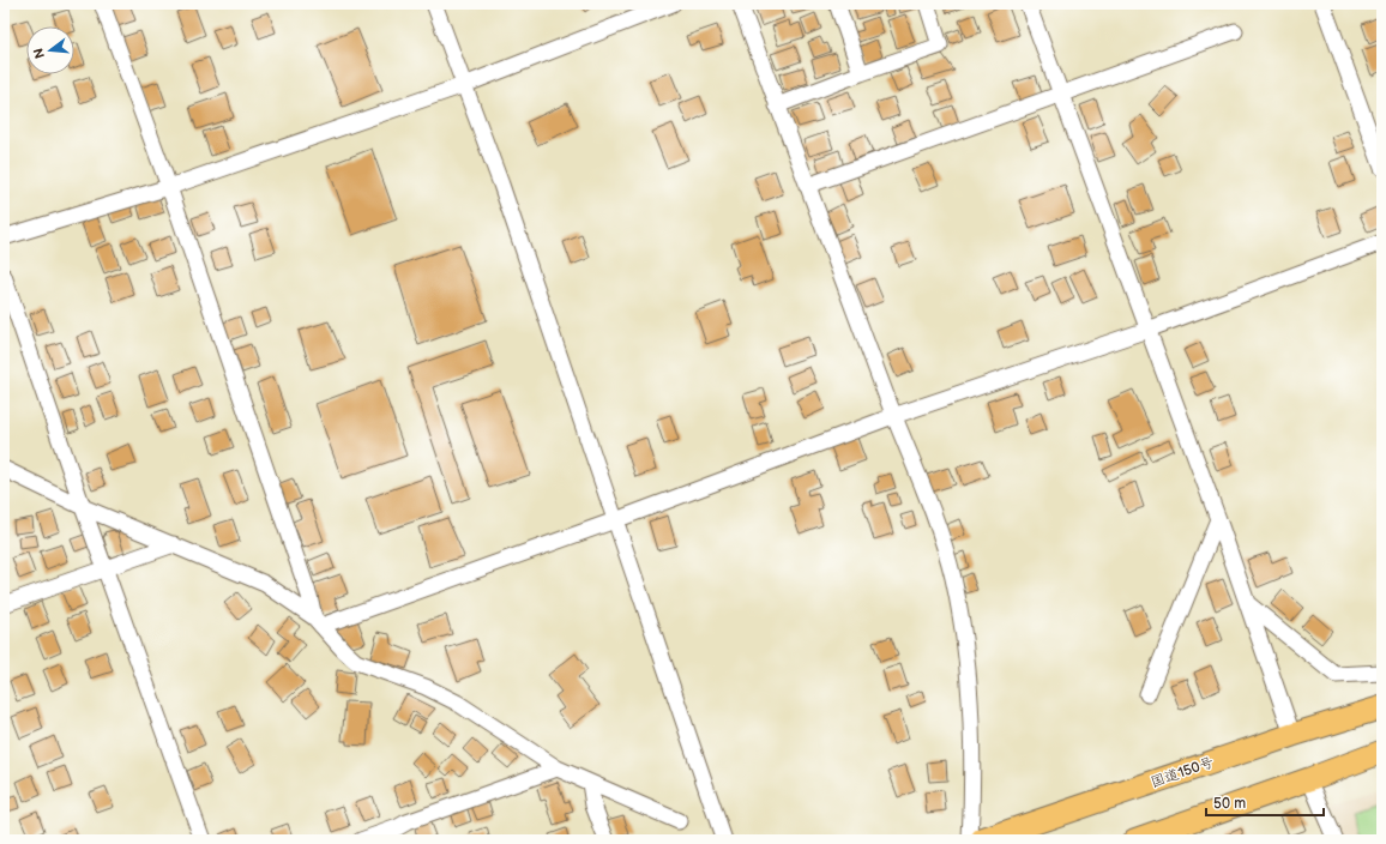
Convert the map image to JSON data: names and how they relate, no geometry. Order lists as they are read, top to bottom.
{
  "streets": {
    "highway": ["国道150号"]
  },
  "scale_bar": "50 m",
  "north": "left"
}
